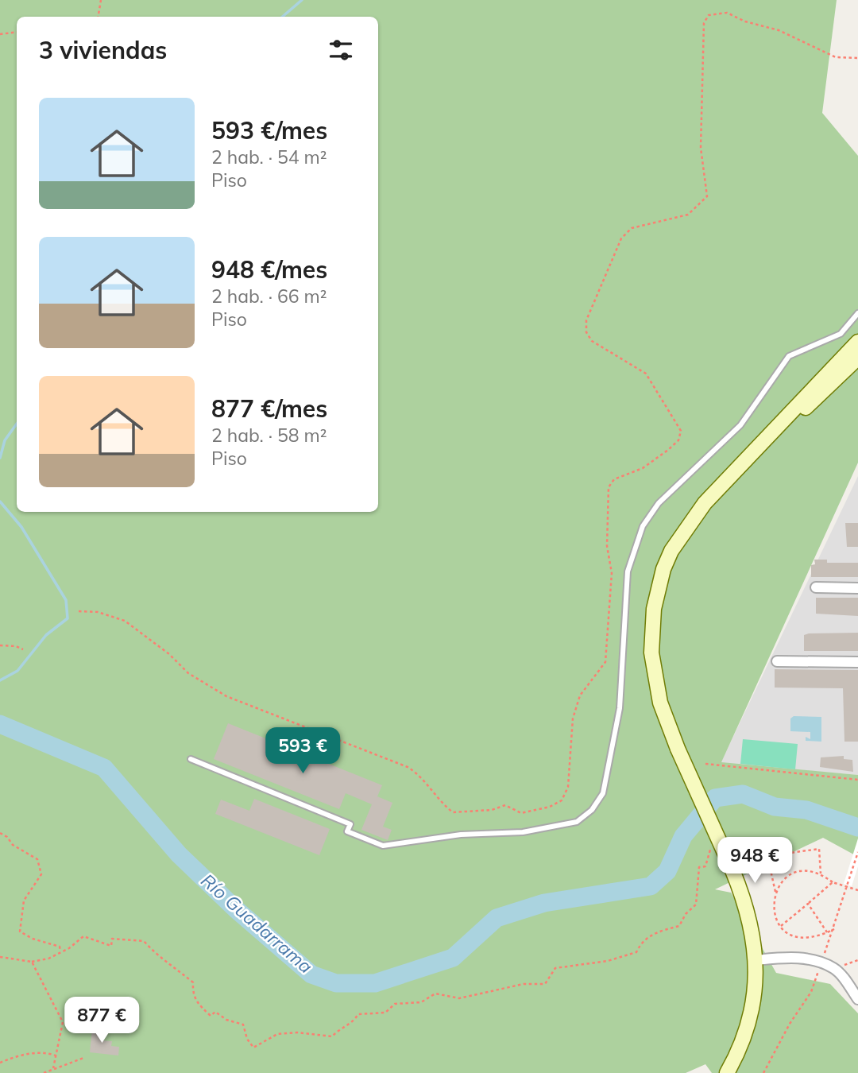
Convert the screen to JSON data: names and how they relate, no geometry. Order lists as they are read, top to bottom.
{
  "water": ["Río Guadarrama"],
  "page": {
    "heading": "3 viviendas",
    "list": [
      {
        "name": "593 €/mes",
        "note": "2 hab. · 54 m² · Piso"
      },
      {
        "name": "948 €/mes",
        "note": "2 hab. · 66 m² · Piso"
      },
      {
        "name": "877 €/mes",
        "note": "2 hab. · 58 m² · Piso"
      }
    ],
    "price": ["593 €", "948 €", "877 €"]
  }
}
